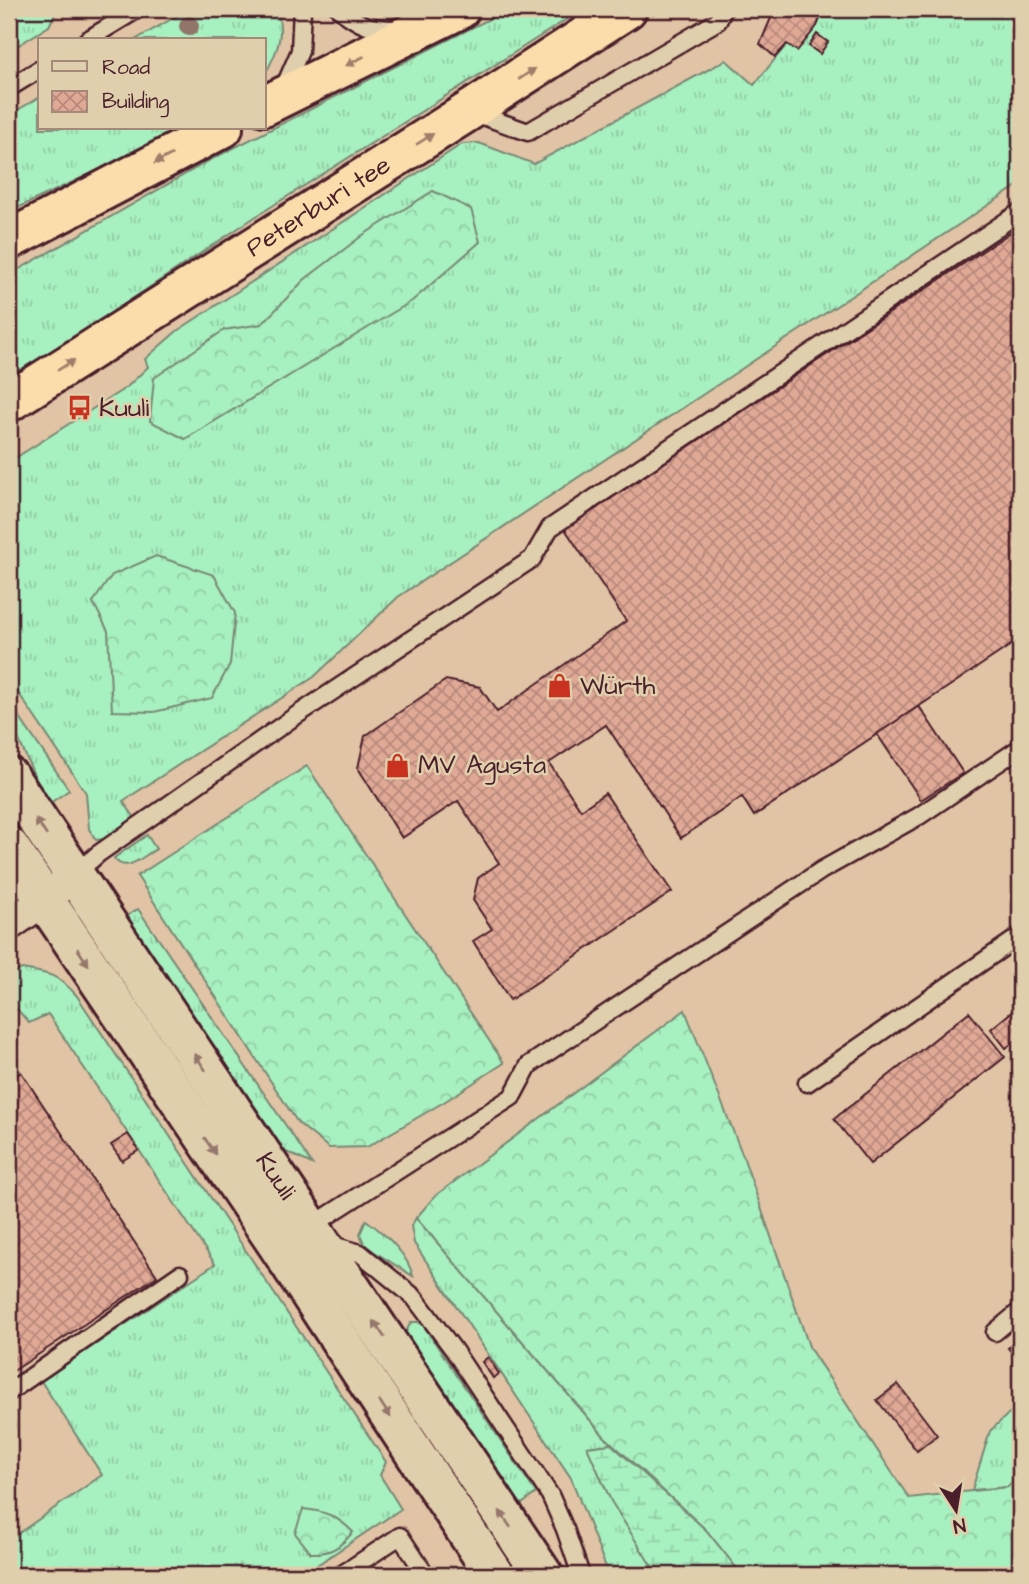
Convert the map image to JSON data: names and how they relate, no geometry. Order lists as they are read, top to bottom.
{
  "streets": {
    "highway": ["Peterburi tee"],
    "main road": ["Kuuli"]
  },
  "places": {
    "bus stop": ["Kuuli"],
    "shop": ["Würth", "MV Agusta"]
  },
  "legend": ["Road", "Building"],
  "north": "bottom"
}
